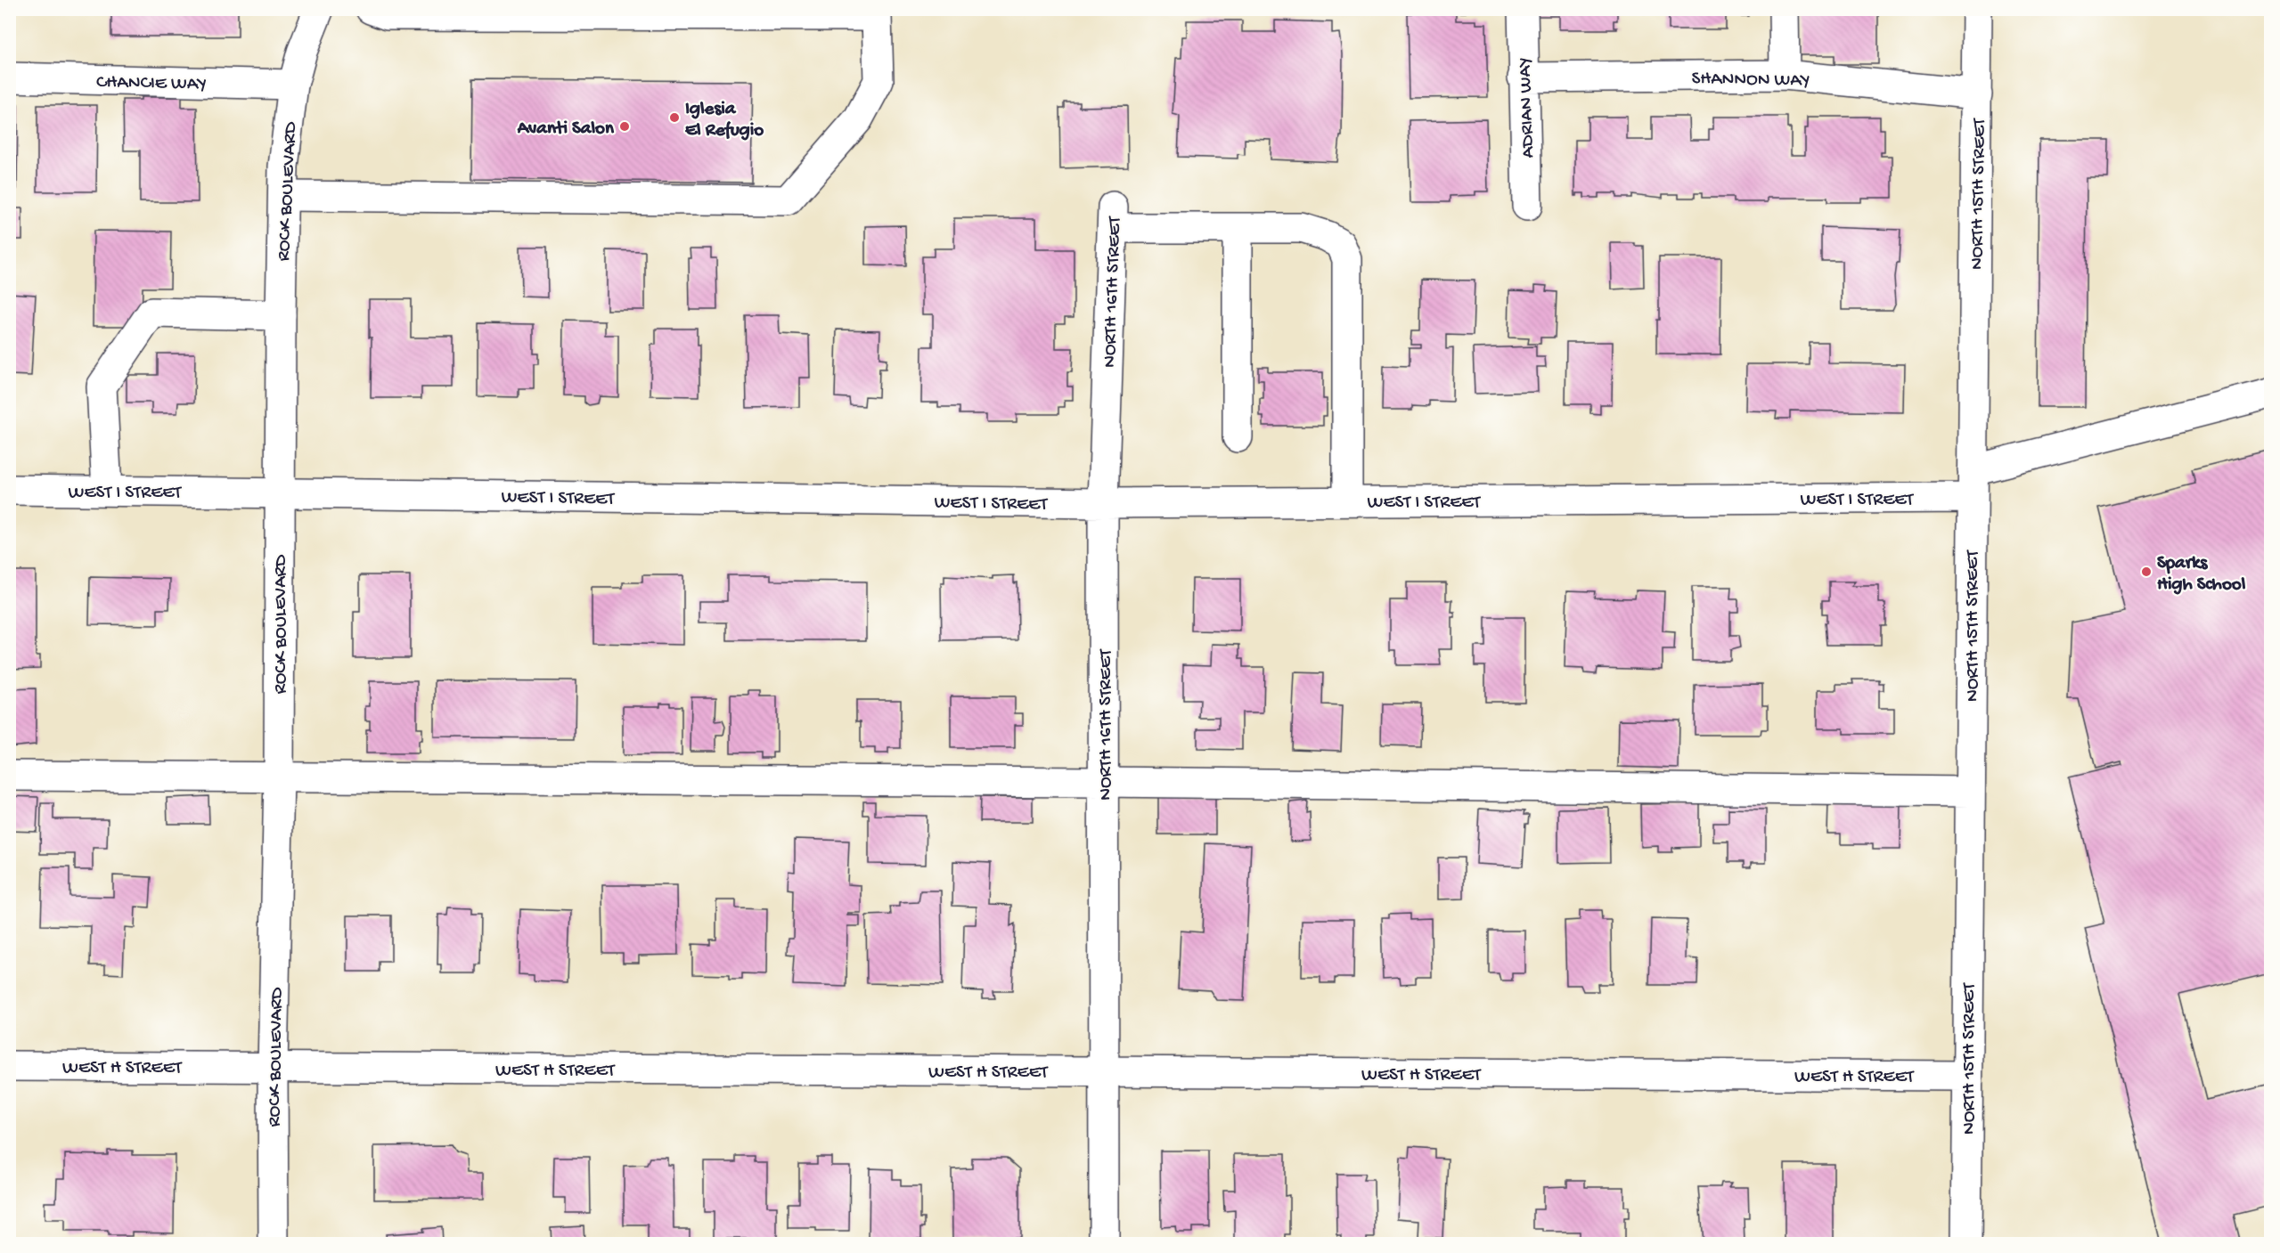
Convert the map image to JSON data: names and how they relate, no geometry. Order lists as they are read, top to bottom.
{
  "streets": {
    "street": [
      "SHANNON WAY",
      "CHANCIE WAY",
      "ADRIAN WAY",
      "ROCK BOULEVARD",
      "NORTH 15TH STREET",
      "NORTH 16TH STREET",
      "WEST I STREET",
      "WEST H STREET"
    ]
  },
  "crossings": [
    ["SHANNON WAY", "ADRIAN WAY"],
    ["SHANNON WAY", "NORTH 15TH STREET"],
    ["CHANCIE WAY", "ROCK BOULEVARD"],
    ["ROCK BOULEVARD", "WEST I STREET"],
    ["ROCK BOULEVARD", "WEST H STREET"],
    ["NORTH 15TH STREET", "WEST I STREET"],
    ["NORTH 15TH STREET", "WEST H STREET"],
    ["NORTH 16TH STREET", "WEST I STREET"],
    ["NORTH 16TH STREET", "WEST H STREET"]
  ],
  "places": ["Iglesia El Refugio", "Avanti Salon", "Sparks High School"]
}
